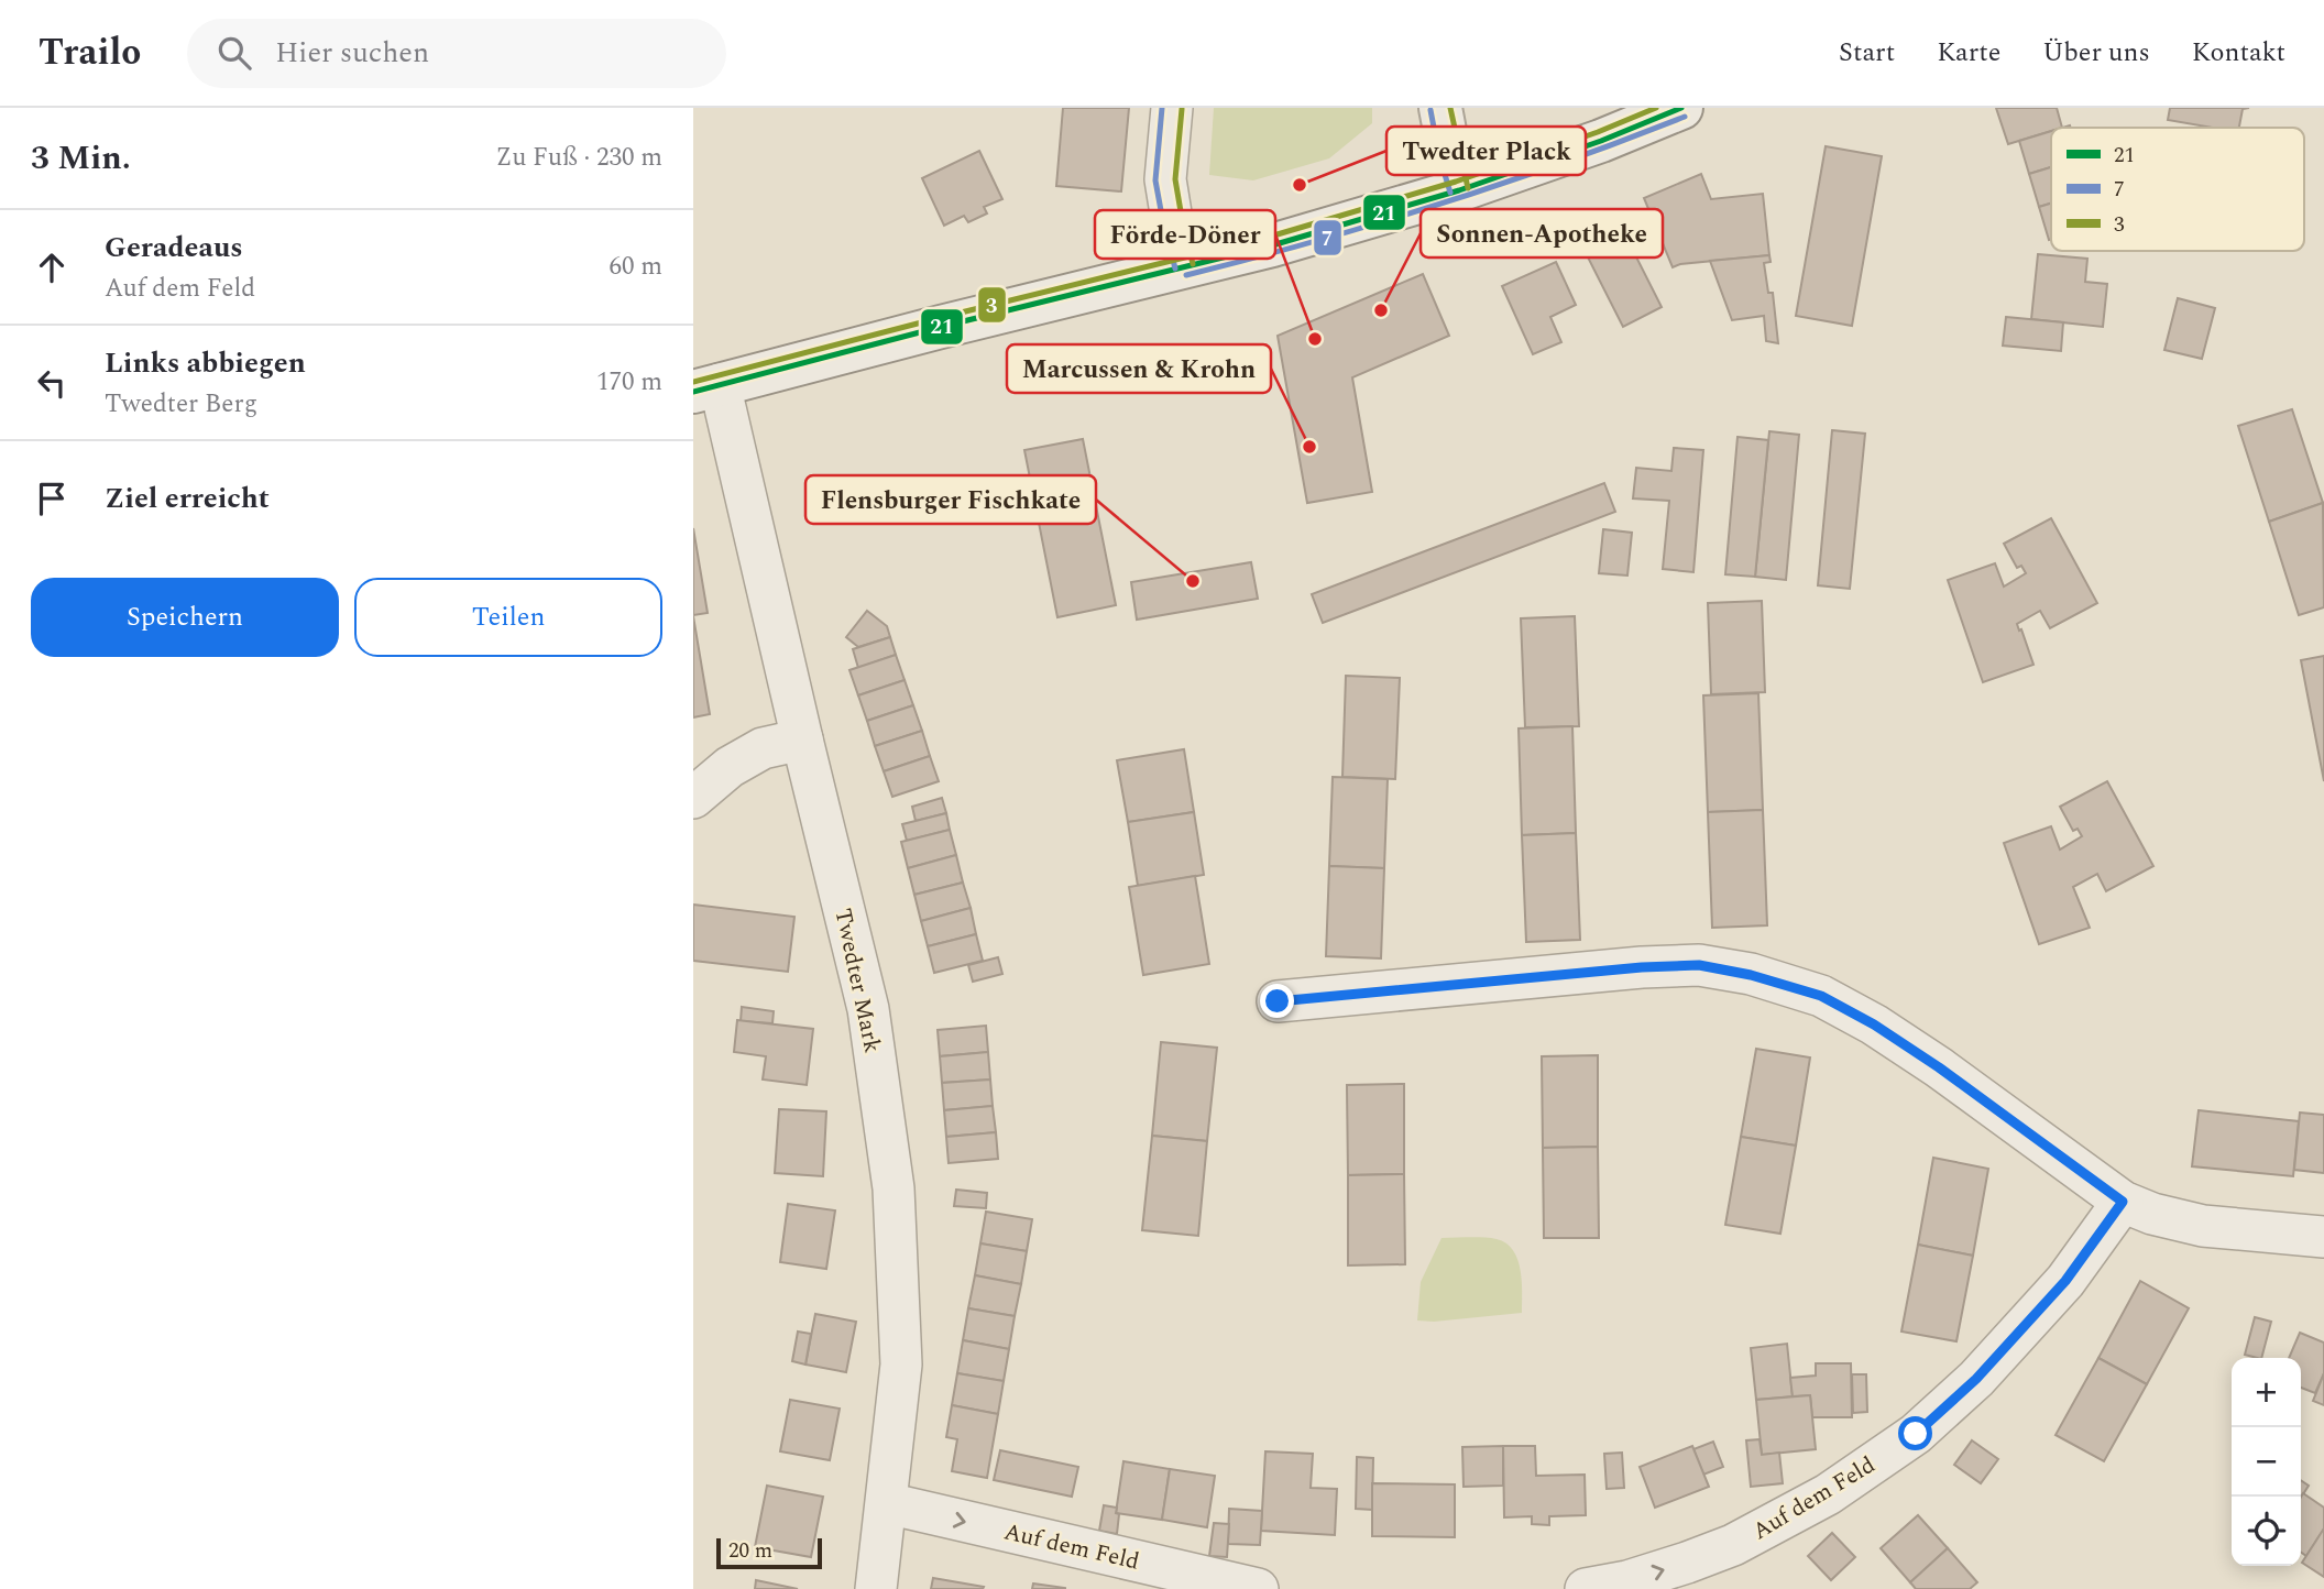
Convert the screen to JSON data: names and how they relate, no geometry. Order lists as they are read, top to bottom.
{
  "streets": {
    "street": ["Twedter Mark", "Auf dem Feld"]
  },
  "crossings": [
    ["Twedter Mark", "Auf dem Feld"]
  ],
  "one_way": ["Auf dem Feld"],
  "places": [
    "Twedter Plack",
    "Sonnen-Apotheke",
    "Förde-Döner",
    "Marcussen & Krohn",
    "Flensburger Fischkate"
  ],
  "lines": ["transit line 21", "transit line 7", "transit line 3"],
  "legend": ["21", "7", "3"],
  "scale_bar": "20 m",
  "page": {
    "header": "Trailo",
    "search": "Hier suchen",
    "nav": [
      "Start",
      "Karte",
      "Über uns",
      "Kontakt"
    ],
    "heading": ["3 Min.", "Zu Fuß · 230 m"],
    "list": [
      ["Geradeaus", "Auf dem Feld", "60 m"],
      ["Links abbiegen", "Twedter Berg", "170 m"],
      "Ziel erreicht"
    ],
    "buttons": ["Speichern", "Teilen"],
    "map_buttons": ["+", "−"],
    "scale": "20 m"
  }
}
